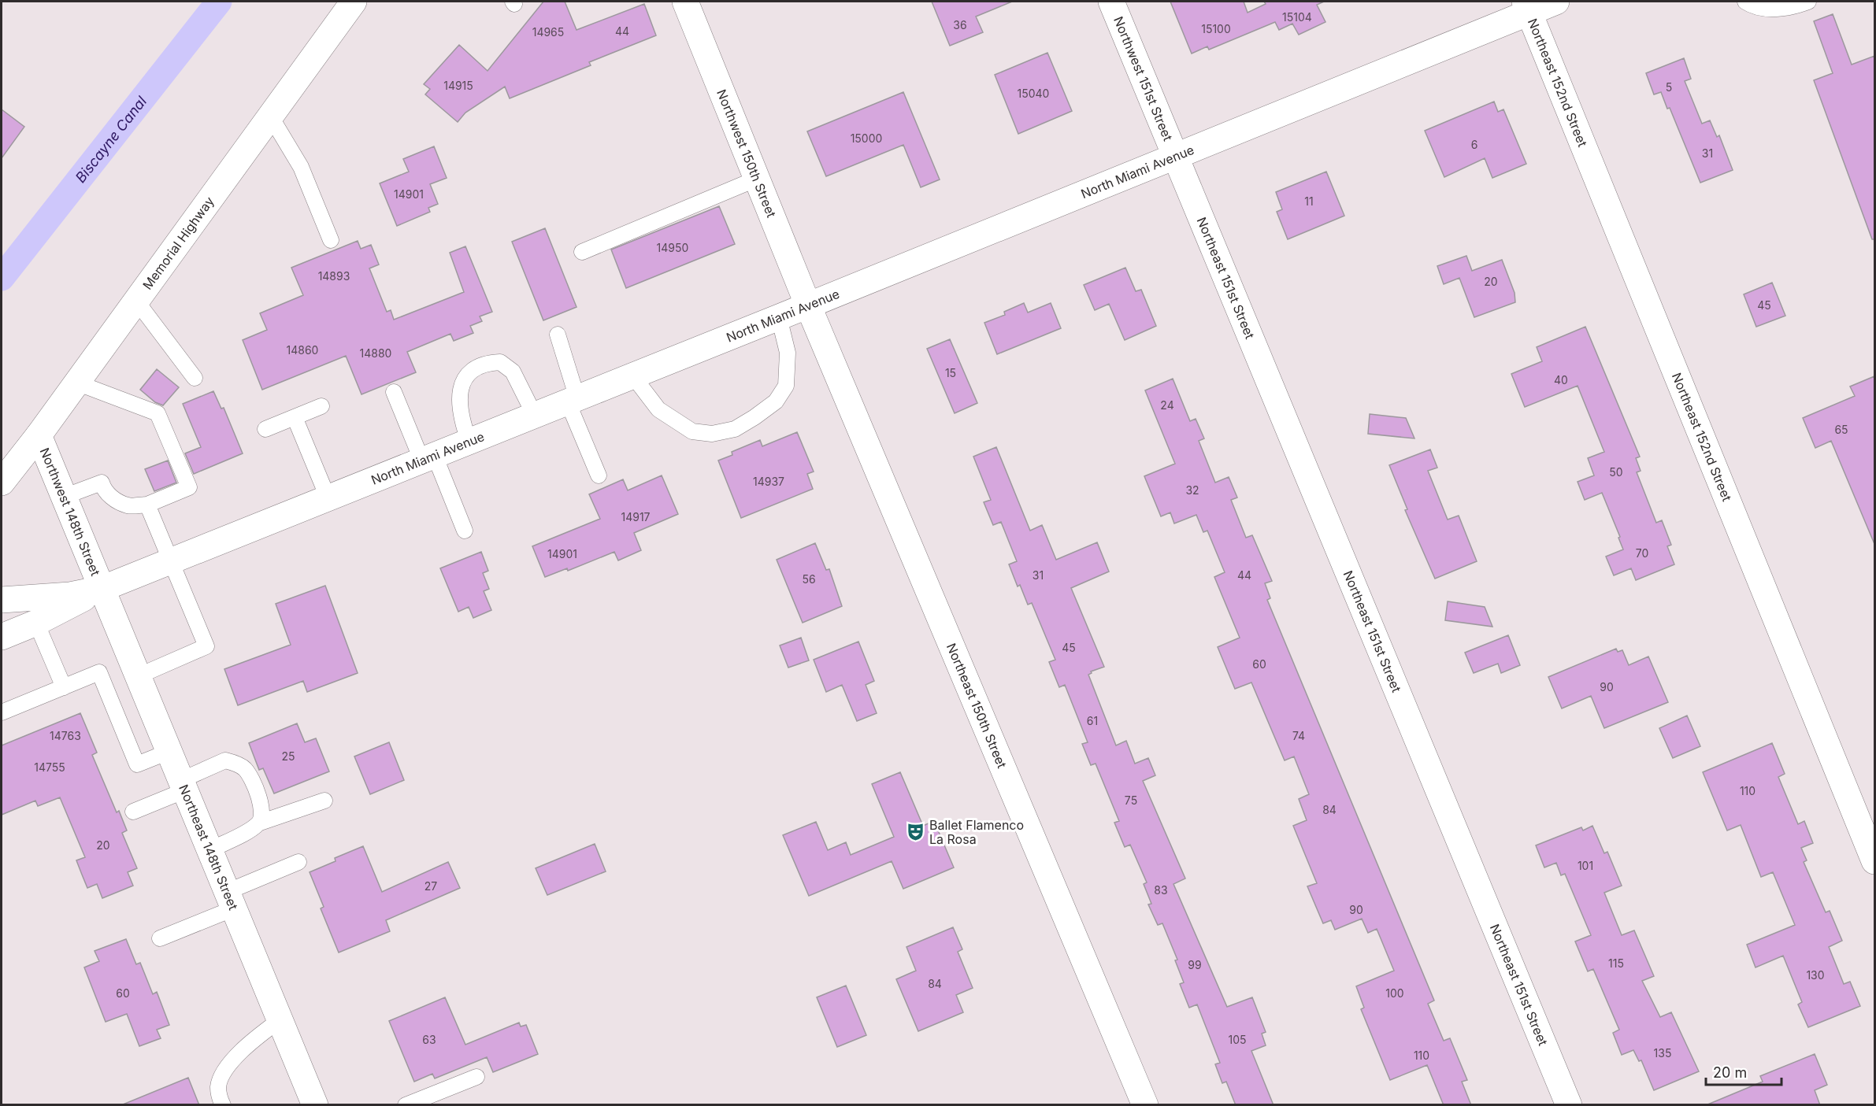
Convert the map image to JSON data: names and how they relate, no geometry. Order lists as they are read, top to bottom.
{
  "streets": {
    "street": [
      "Northwest 151st Street",
      "Northeast 152nd Street",
      "Northwest 150th Street",
      "North Miami Avenue",
      "Memorial Highway",
      "Northeast 151st Street",
      "Northwest 148th Street",
      "Northeast 150th Street",
      "Northeast 148th Street"
    ]
  },
  "crossings": [
    ["Northwest 151st Street", "North Miami Avenue"],
    ["Northwest 151st Street", "Northeast 151st Street"],
    ["Northeast 152nd Street", "North Miami Avenue"],
    ["Northwest 150th Street", "North Miami Avenue"],
    ["Northwest 150th Street", "Northeast 150th Street"],
    ["North Miami Avenue", "Northeast 151st Street"],
    ["North Miami Avenue", "Northwest 148th Street"],
    ["North Miami Avenue", "Northeast 150th Street"],
    ["North Miami Avenue", "Northeast 148th Street"],
    ["Memorial Highway", "Northwest 148th Street"],
    ["Northwest 148th Street", "Northeast 148th Street"]
  ],
  "water": ["Biscayne Canal"],
  "places": {
    "theatre": ["Ballet Flamenco La Rosa"]
  },
  "house_numbers": [
    "15104",
    "36",
    "15100",
    "44",
    "14965",
    "14915",
    "5",
    "15040",
    "15000",
    "6",
    "31",
    "14901",
    "11",
    "14950",
    "14893",
    "20",
    "45",
    "14860",
    "14880",
    "15",
    "40",
    "24",
    "65",
    "50",
    "14937",
    "32",
    "14917",
    "70",
    "14901",
    "31",
    "44",
    "56",
    "45",
    "60",
    "90",
    "61",
    "14763",
    "74",
    "25",
    "14755",
    "110",
    "75",
    "84",
    "20",
    "101",
    "27",
    "83",
    "90",
    "115",
    "99",
    "130",
    "84",
    "60",
    "100",
    "63",
    "105",
    "135",
    "110"
  ],
  "scale_bar": "20 m"
}
